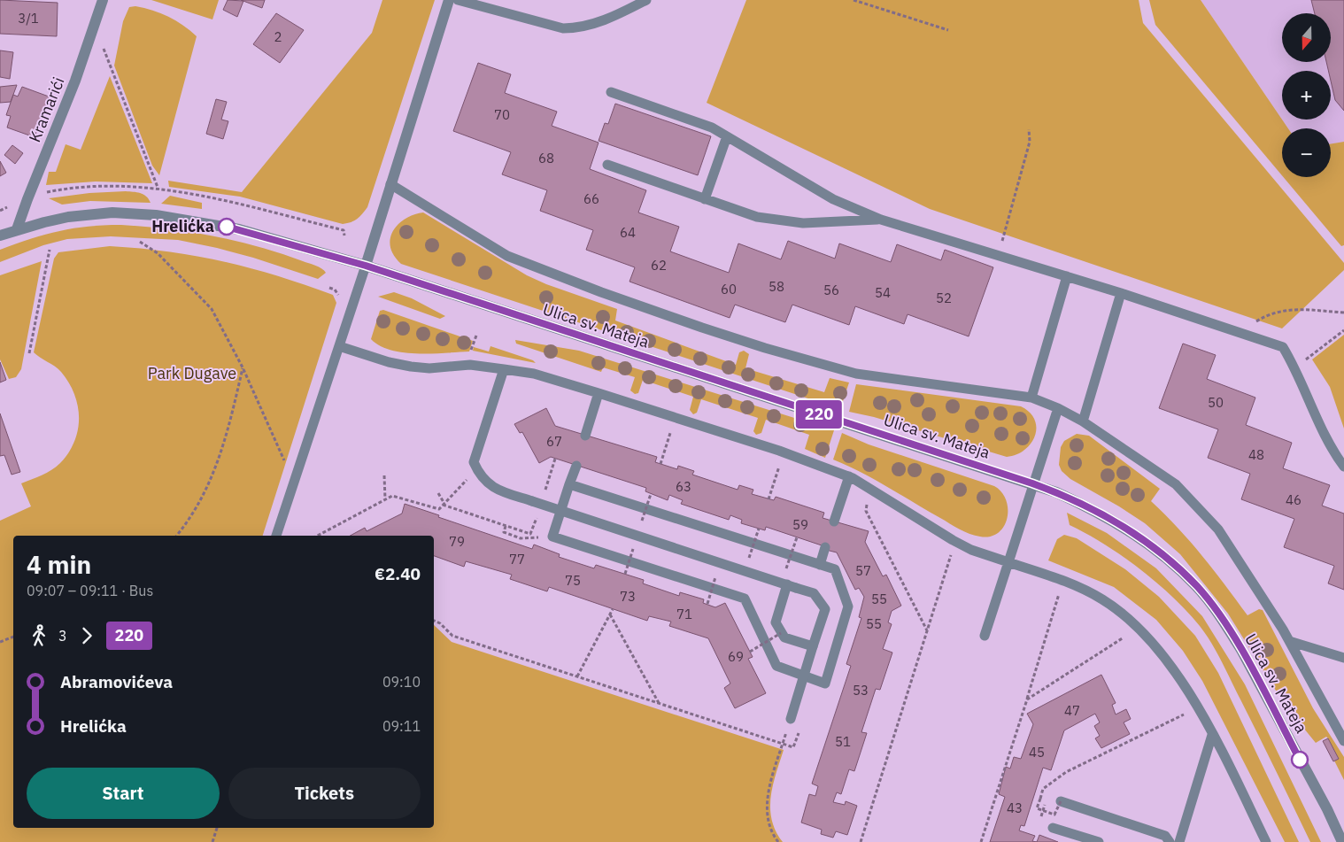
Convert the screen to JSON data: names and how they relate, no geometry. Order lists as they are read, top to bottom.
{
  "streets": {
    "street": ["Kramarići", "Ulica sv. Mateja"]
  },
  "crossings": [
    ["Kramarići", "Ulica sv. Mateja"]
  ],
  "parks": ["Park Dugave"],
  "places": ["Hrelićka"],
  "lines": ["bus line 220"],
  "house_numbers": [
    "3/1",
    "2",
    "70",
    "68",
    "66",
    "64",
    "62",
    "58",
    "60",
    "56",
    "54",
    "52",
    "50",
    "67",
    "48",
    "63",
    "46",
    "59",
    "79",
    "77",
    "57",
    "75",
    "73",
    "55",
    "71",
    "55",
    "69",
    "53",
    "47",
    "51",
    "45",
    "43"
  ],
  "north": "bottom",
  "page": {
    "on_map": "220",
    "map_buttons": ["+", "−"],
    "heading": ["4 min", "09:07 – 09:11 · Bus", "€2.40"],
    "legs": ["3", "220"],
    "list": [
      {
        "name": "Abramovićeva",
        "value": "09:10"
      },
      {
        "name": "Hrelićka",
        "value": "09:11"
      }
    ],
    "buttons": ["Start", "Tickets"]
  }
}
